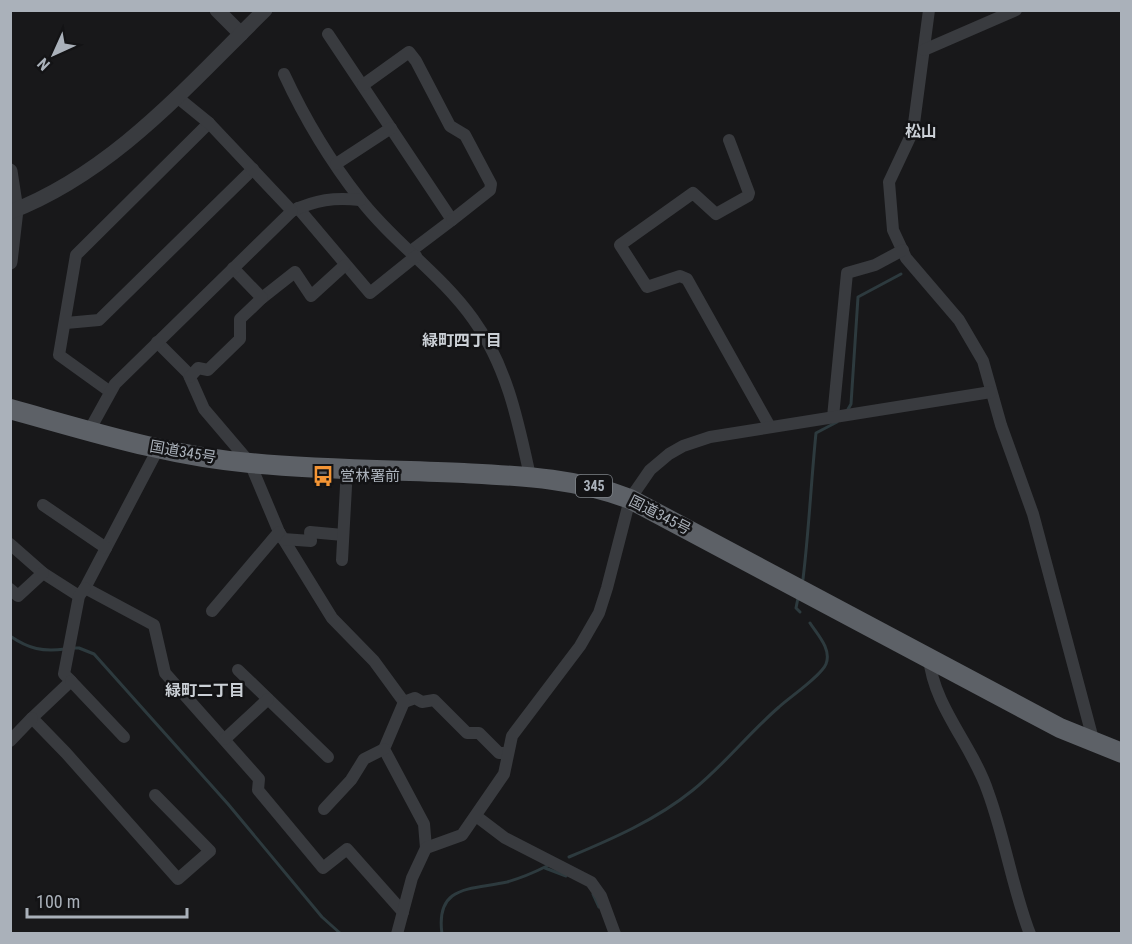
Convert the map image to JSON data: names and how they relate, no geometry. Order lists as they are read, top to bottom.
{
  "streets": {
    "highway": ["国道345号", "345"]
  },
  "districts": ["松山", "緑町四丁目", "緑町二丁目"],
  "places": {
    "bus stop": ["営林署前"]
  },
  "scale_bar": "100 m",
  "north": "bottom left"
}
